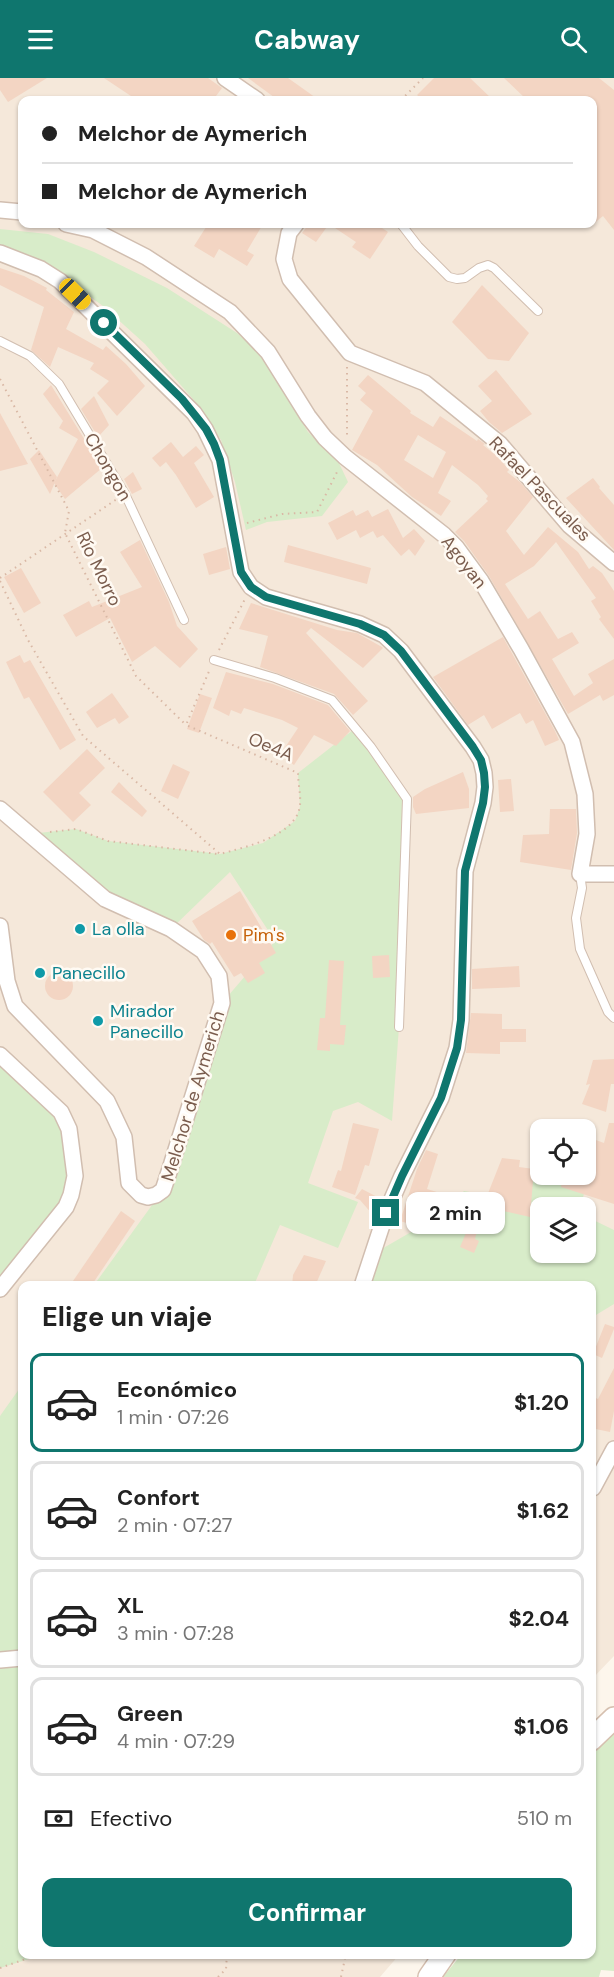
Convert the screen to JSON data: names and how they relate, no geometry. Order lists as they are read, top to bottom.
{
  "streets": {
    "street": ["Rafael Pascuales", "Agoyan", "Melchor de Aymerich"],
    "lane": ["Chongon"],
    "path": ["Río Morro", "Oe4A"]
  },
  "crossings": [
    ["Río Morro", "Oe4A"]
  ],
  "places": [
    "La olla",
    "Pim's",
    "Panecillo",
    "Mirador Panecillo"
  ],
  "page": {
    "header": "Cabway",
    "banner": ["Melchor de Aymerich", "Melchor de Aymerich"],
    "bubble": "2 min",
    "heading": "Elige un viaje",
    "list": [
      {
        "name": "Económico",
        "note": "1 min · 07:26",
        "value": "$1.20"
      },
      {
        "name": "Confort",
        "note": "2 min · 07:27",
        "value": "$1.62"
      },
      {
        "name": "XL",
        "note": "3 min · 07:28",
        "value": "$2.04"
      },
      {
        "name": "Green",
        "note": "4 min · 07:29",
        "value": "$1.06"
      }
    ],
    "pay": ["Efectivo", "510 m"],
    "buttons": "Confirmar"
  }
}
